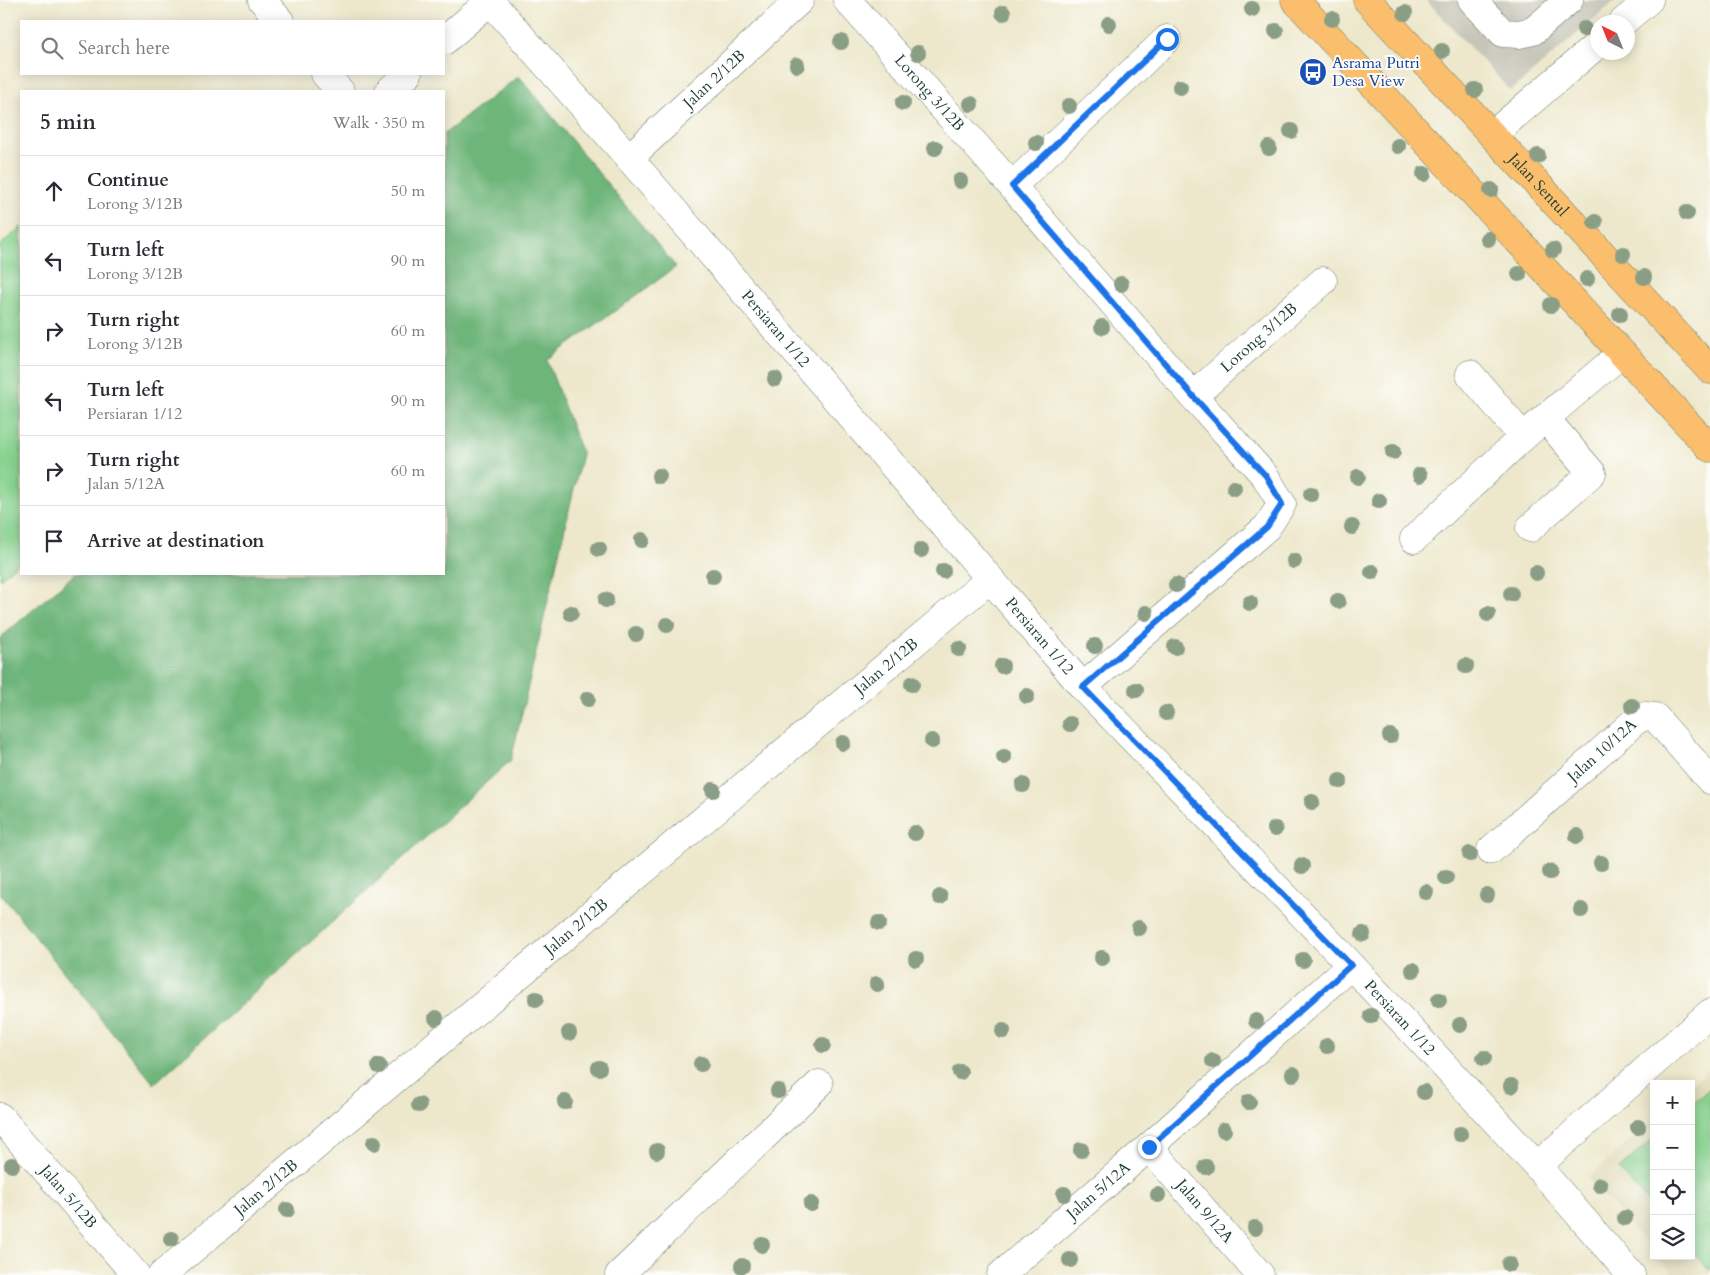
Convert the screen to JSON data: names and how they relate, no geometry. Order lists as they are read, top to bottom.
{
  "streets": {
    "main road": ["Jalan Sentul"],
    "street": [
      "Jalan 2/12B",
      "Lorong 3/12B",
      "Persiaran 1/12",
      "Jalan 10/12A",
      "Jalan 5/12A",
      "Jalan 5/12B",
      "Jalan 9/12A"
    ]
  },
  "crossings": [
    ["Jalan 2/12B", "Persiaran 1/12"],
    ["Lorong 3/12B", "Persiaran 1/12"],
    ["Persiaran 1/12", "Jalan 5/12A"],
    ["Jalan 5/12A", "Jalan 9/12A"]
  ],
  "places": {
    "bus stop": ["Asrama Putri Desa View"]
  },
  "north": "top left",
  "page": {
    "search": "Search here",
    "heading": ["5 min", "Walk · 350 m"],
    "list": [
      ["Continue", "Lorong 3/12B", "50 m"],
      ["Turn left", "Lorong 3/12B", "90 m"],
      ["Turn right", "Lorong 3/12B", "60 m"],
      ["Turn left", "Persiaran 1/12", "90 m"],
      ["Turn right", "Jalan 5/12A", "60 m"],
      "Arrive at destination"
    ],
    "map_buttons": ["+", "−"]
  }
}
